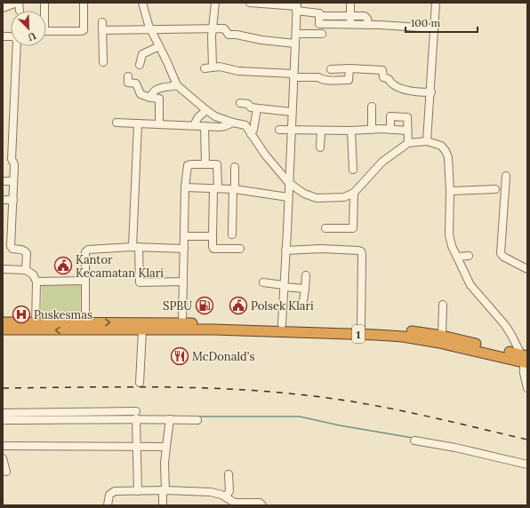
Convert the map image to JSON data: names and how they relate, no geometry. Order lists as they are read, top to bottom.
{
  "streets": {
    "highway": ["1"]
  },
  "places": {
    "public building": ["Kantor Kecamatan Klari", "Polsek Klari"],
    "fuel station": ["SPBU"],
    "hospital": ["Puskesmas"],
    "restaurant": ["McDonald's"]
  },
  "scale_bar": "100 m",
  "north": "bottom right"
}
